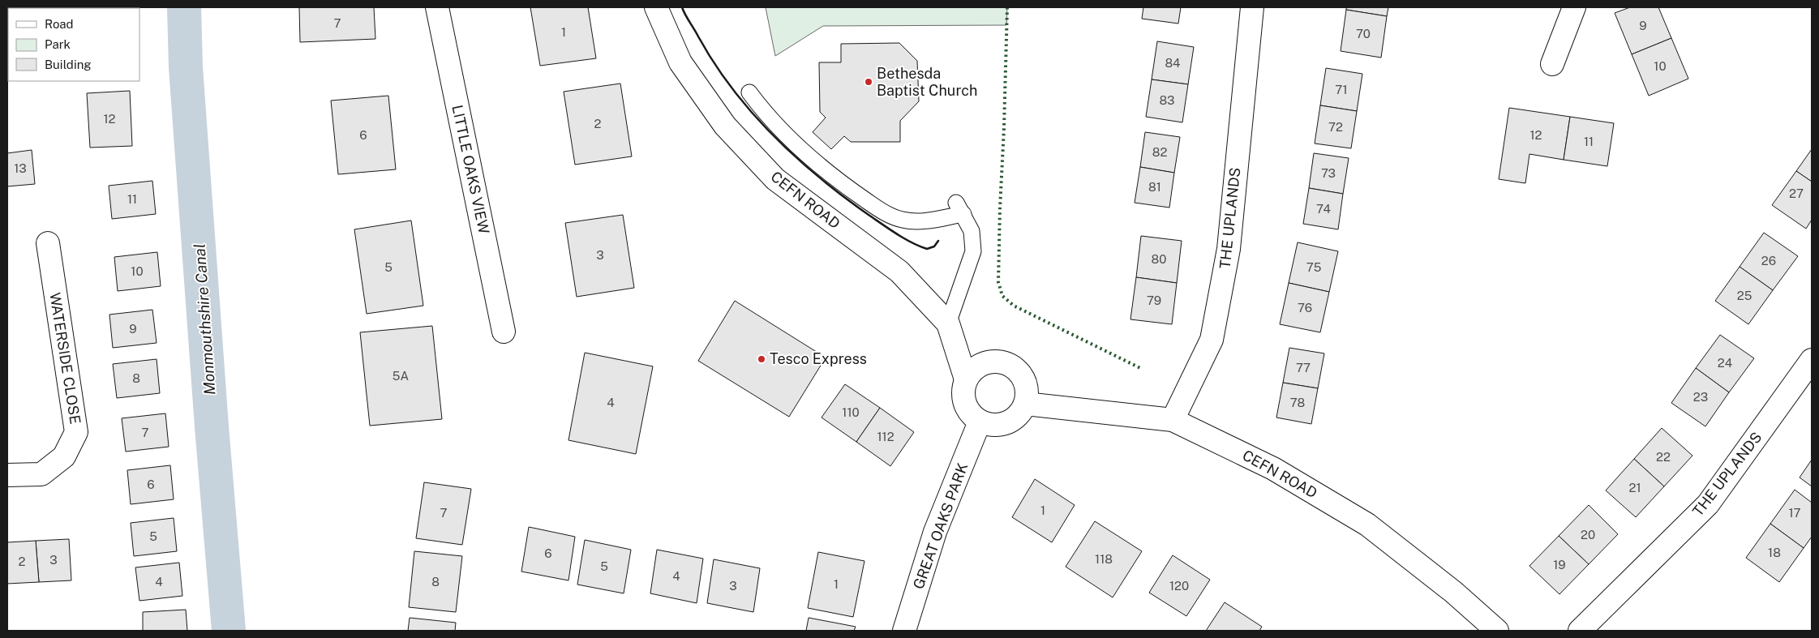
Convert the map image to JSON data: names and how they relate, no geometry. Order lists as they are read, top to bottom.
{
  "streets": {
    "street": [
      "LITTLE OAKS VIEW",
      "CEFN ROAD",
      "THE UPLANDS",
      "WATERSIDE CLOSE",
      "GREAT OAKS PARK"
    ]
  },
  "crossings": [
    ["CEFN ROAD", "THE UPLANDS"],
    ["CEFN ROAD", "GREAT OAKS PARK"]
  ],
  "water": ["Monmouthshire Canal"],
  "places": ["Bethesda Baptist Church", "Tesco Express"],
  "house_numbers": [
    "7",
    "9",
    "1",
    "70",
    "84",
    "10",
    "71",
    "83",
    "12",
    "2",
    "72",
    "6",
    "12",
    "11",
    "82",
    "13",
    "73",
    "81",
    "27",
    "11",
    "74",
    "3",
    "80",
    "26",
    "5",
    "75",
    "10",
    "25",
    "79",
    "76",
    "9",
    "24",
    "77",
    "5A",
    "8",
    "23",
    "4",
    "78",
    "110",
    "7",
    "112",
    "22",
    "6",
    "21",
    "1",
    "7",
    "17",
    "20",
    "5",
    "18",
    "6",
    "118",
    "3",
    "2",
    "19",
    "5",
    "4",
    "4",
    "8",
    "1",
    "3",
    "120"
  ],
  "legend": ["Road", "Park", "Building"]
}
